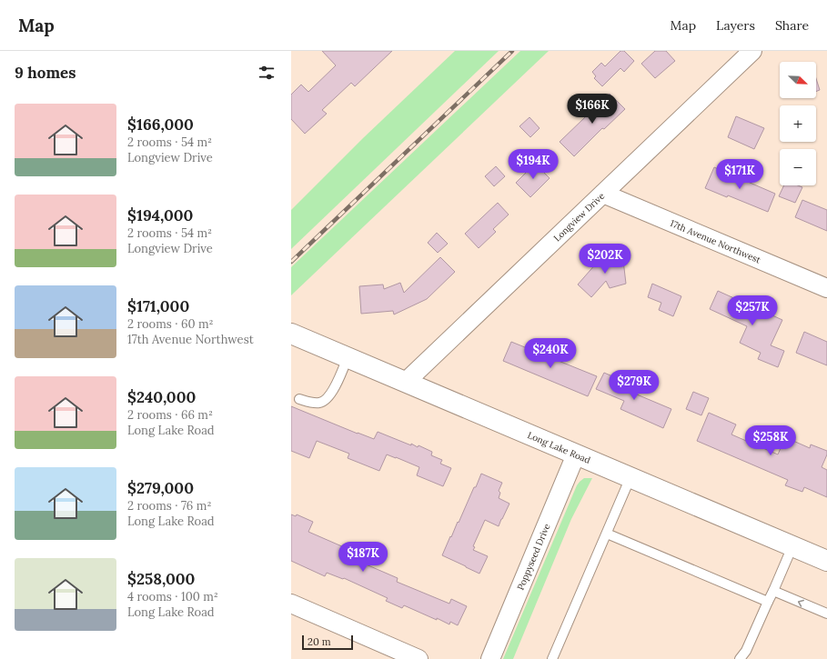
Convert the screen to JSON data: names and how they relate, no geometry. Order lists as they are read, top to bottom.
{
  "streets": {
    "street": [
      "Longview Drive",
      "17th Avenue Northwest",
      "Long Lake Road",
      "Poppyseed Drive"
    ]
  },
  "crossings": [
    ["Longview Drive", "17th Avenue Northwest"],
    ["Longview Drive", "Long Lake Road"],
    ["Long Lake Road", "Poppyseed Drive"]
  ],
  "scale_bar": "20 m",
  "north": "bottom right",
  "page": {
    "header": "Map",
    "nav": ["Map", "Layers", "Share"],
    "heading": "9 homes",
    "map_buttons": ["+", "−"],
    "price": [
      "$166K",
      "$194K",
      "$171K",
      "$202K",
      "$257K",
      "$240K",
      "$279K",
      "$258K",
      "$187K"
    ],
    "list": [
      {
        "name": "$166,000",
        "note": "2 rooms · 54 m² · Longview Drive"
      },
      {
        "name": "$194,000",
        "note": "2 rooms · 54 m² · Longview Drive"
      },
      {
        "name": "$171,000",
        "note": "2 rooms · 60 m² · 17th Avenue Northwest"
      },
      {
        "name": "$240,000",
        "note": "2 rooms · 66 m² · Long Lake Road"
      },
      {
        "name": "$279,000",
        "note": "2 rooms · 76 m² · Long Lake Road"
      },
      {
        "name": "$258,000",
        "note": "4 rooms · 100 m² · Long Lake Road"
      }
    ],
    "scale": "20 m"
  }
}
